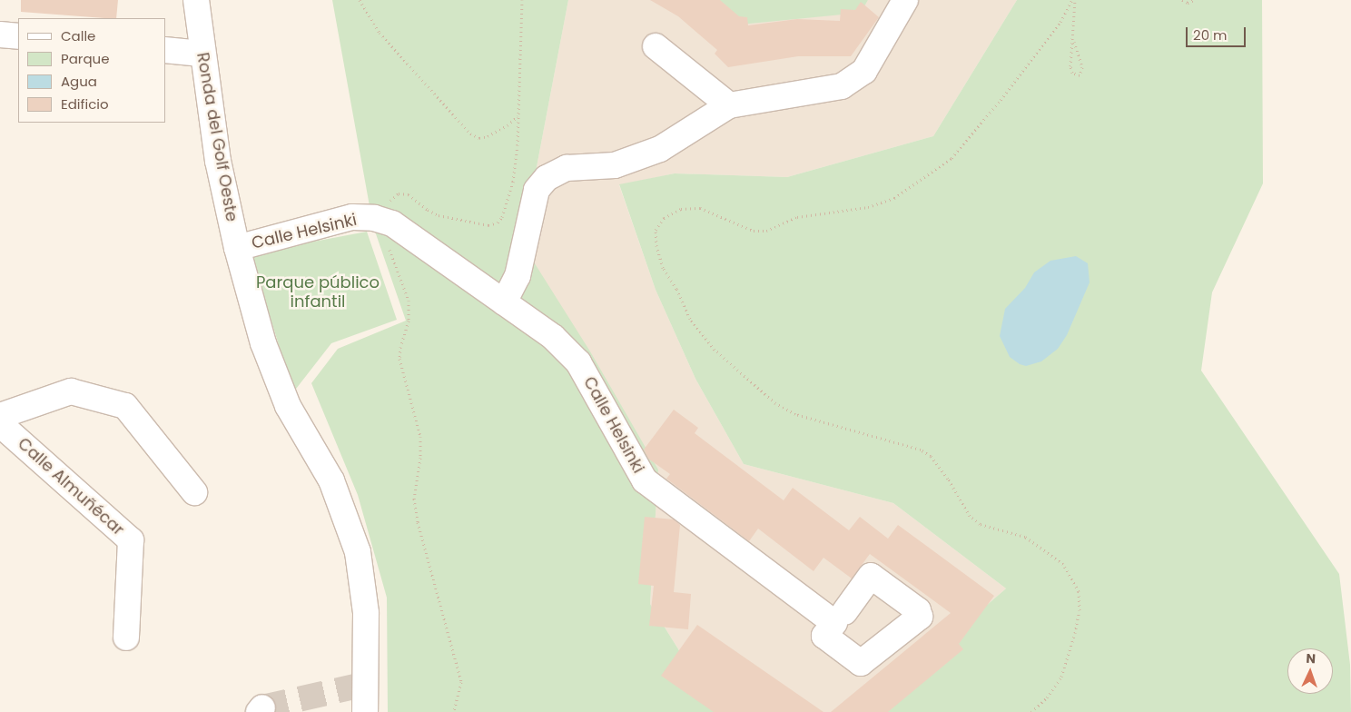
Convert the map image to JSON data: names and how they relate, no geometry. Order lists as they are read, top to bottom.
{
  "streets": {
    "street": ["Ronda del Golf Oeste", "Calle Helsinki", "Calle Almuñécar"]
  },
  "crossings": [
    ["Ronda del Golf Oeste", "Calle Helsinki"]
  ],
  "parks": ["Parque público infantil"],
  "legend": [
    "Calle",
    "Parque",
    "Agua",
    "Edificio"
  ],
  "scale_bar": "20 m",
  "north": "top"
}
